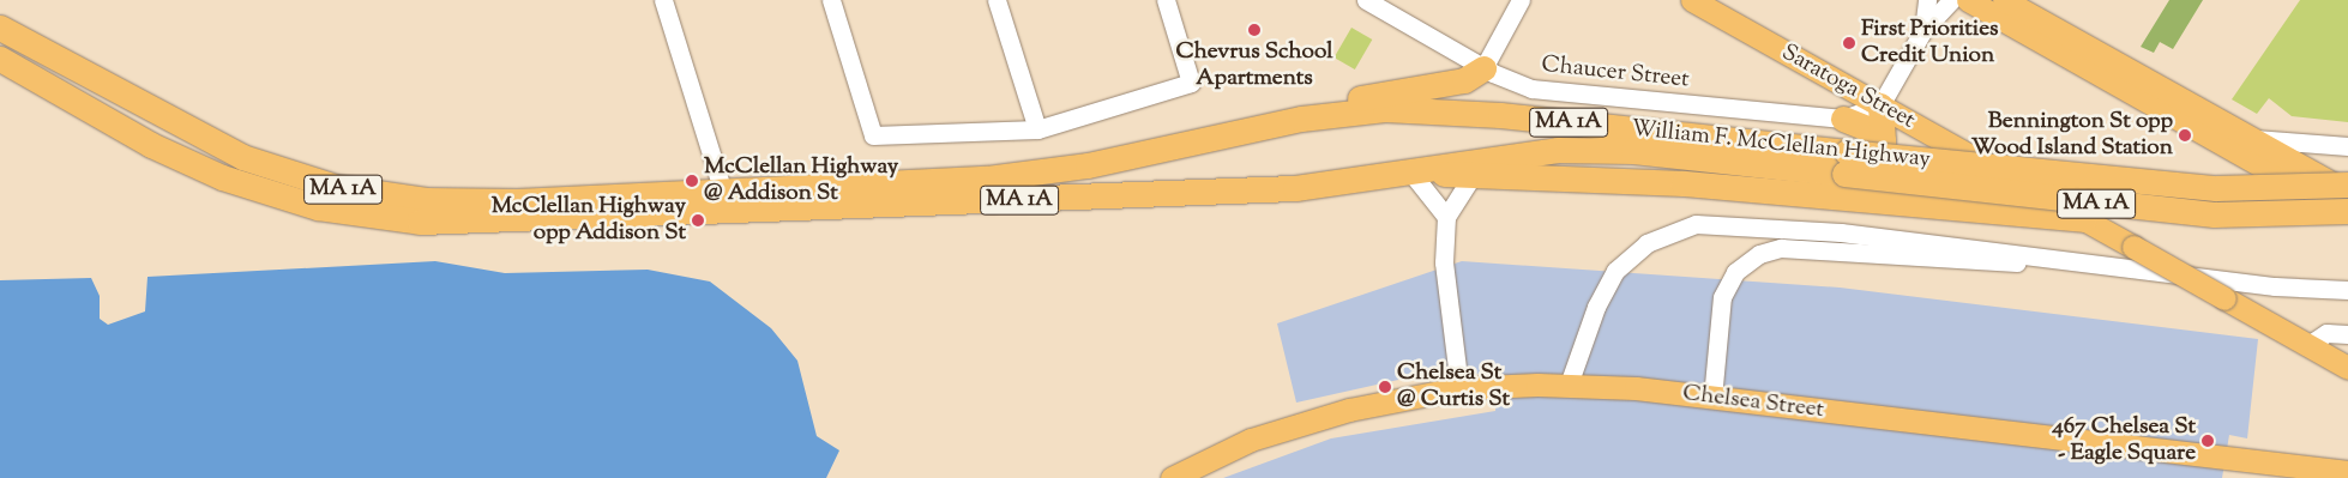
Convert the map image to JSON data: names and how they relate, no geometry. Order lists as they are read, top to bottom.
{
  "streets": {
    "highway": ["MA 1A", "William F. McClellan Highway"],
    "main road": ["Saratoga Street", "Chelsea Street"],
    "street": ["Chaucer Street"]
  },
  "crossings": [
    ["Chaucer Street", "Saratoga Street"]
  ],
  "places": [
    "Chevrus School Apartments",
    "First Priorities Credit Union",
    "Bennington St opp Wood Island Station",
    "McClellan Highway @ Addison St",
    "McClellan Highway opp Addison St",
    "Chelsea St @ Curtis St",
    "467 Chelsea St - Eagle Square"
  ]
}
